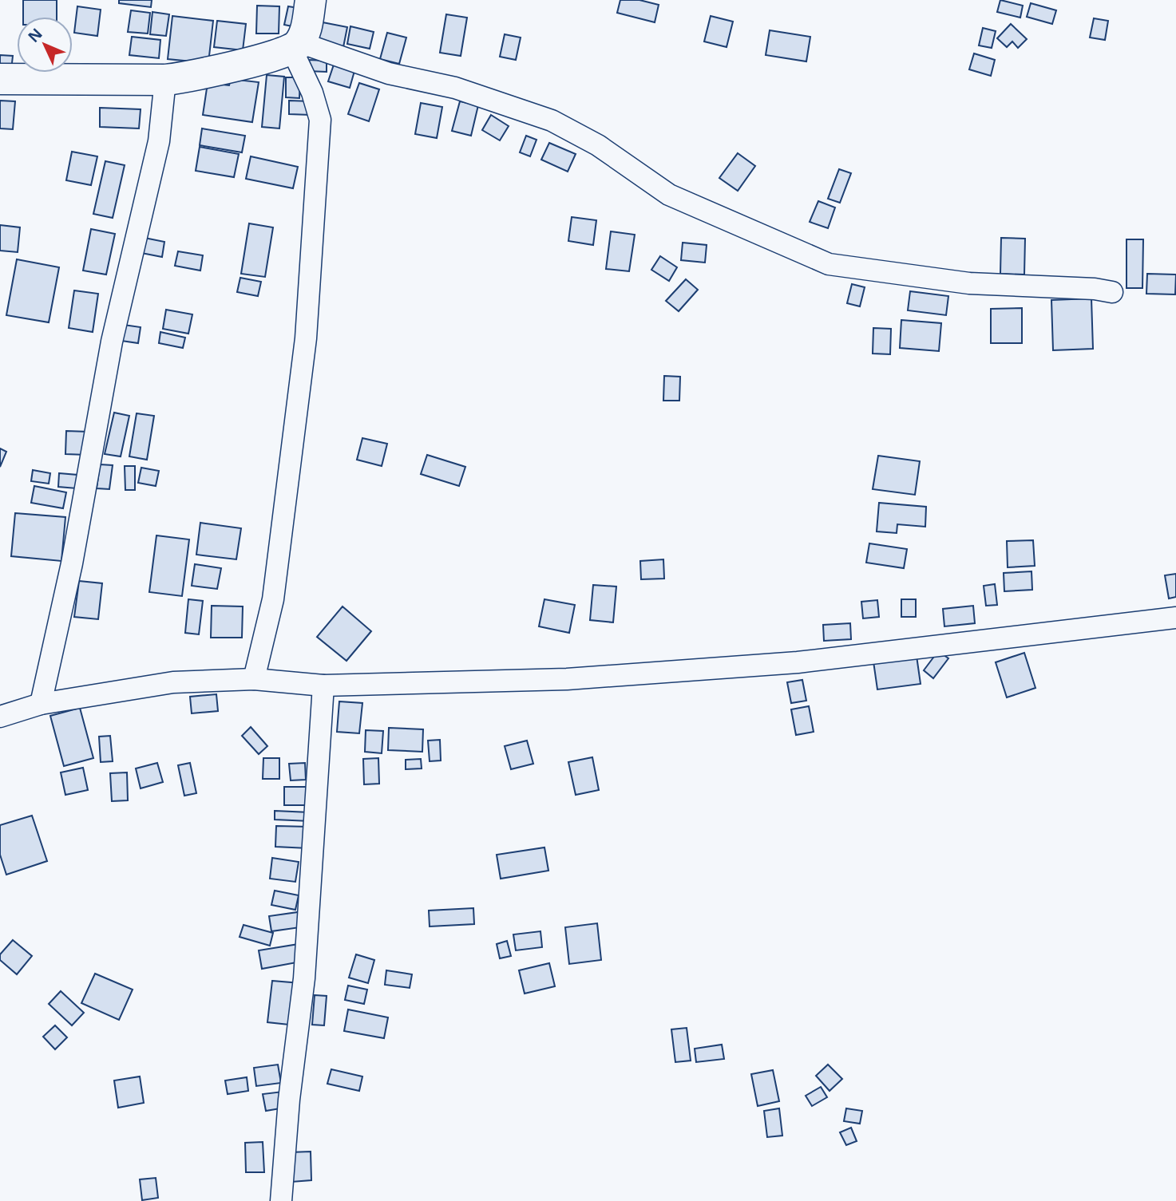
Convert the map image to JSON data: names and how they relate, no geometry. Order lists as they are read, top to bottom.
{
  "north": "top left"
}
